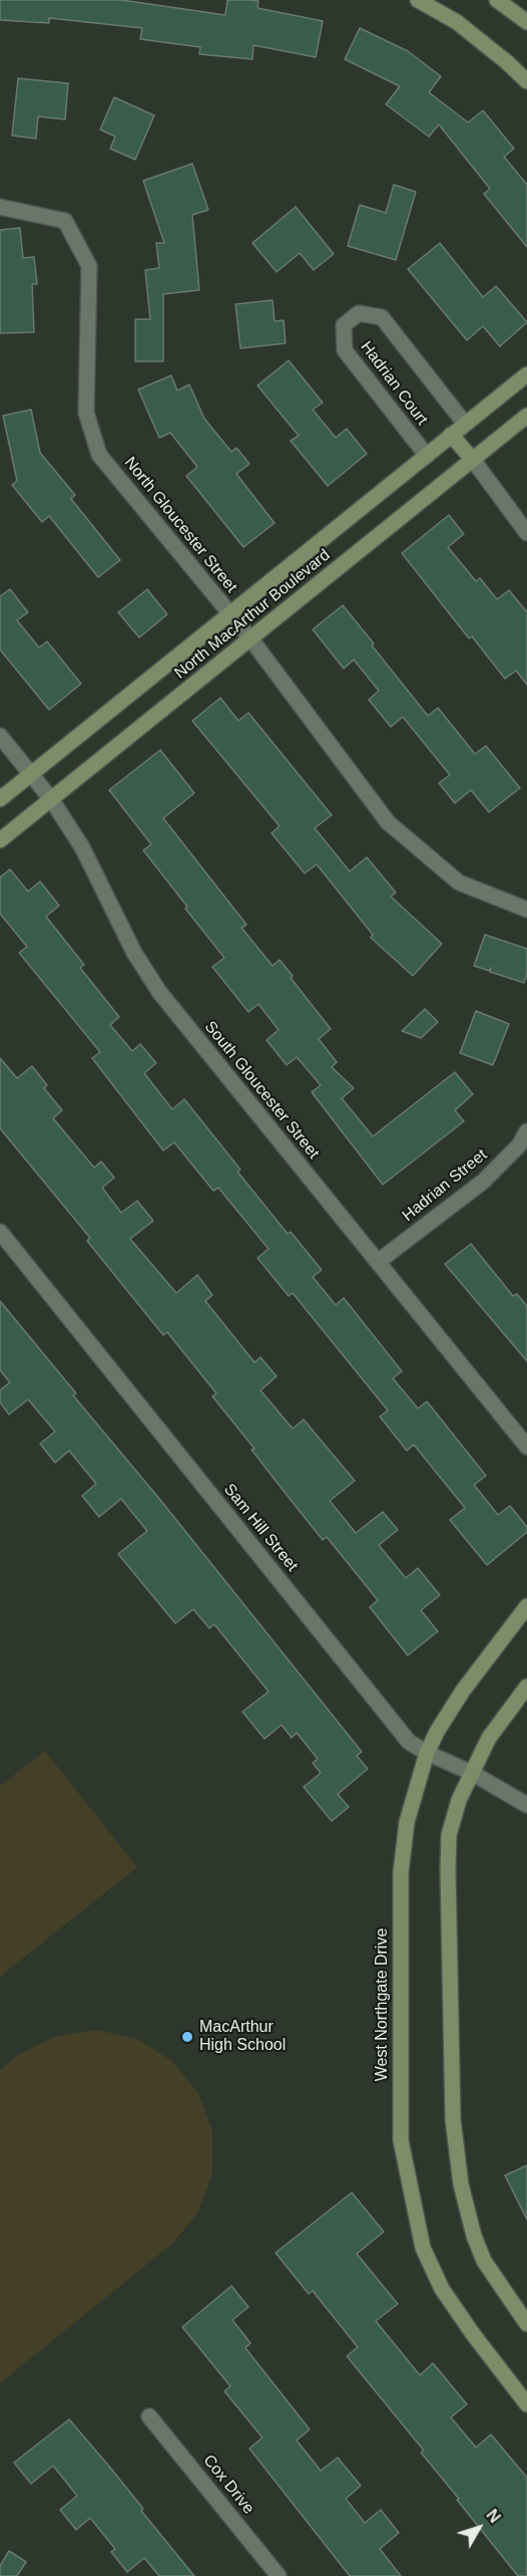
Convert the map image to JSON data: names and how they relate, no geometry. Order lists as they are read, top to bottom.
{
  "streets": {
    "main road": ["North MacArthur Boulevard", "West Northgate Drive"],
    "street": [
      "Hadrian Court",
      "North Gloucester Street",
      "South Gloucester Street",
      "Hadrian Street",
      "Sam Hill Street",
      "Cox Drive"
    ]
  },
  "crossings": [
    ["Hadrian Court", "North MacArthur Boulevard"],
    ["North Gloucester Street", "North MacArthur Boulevard"],
    ["North MacArthur Boulevard", "South Gloucester Street"],
    ["South Gloucester Street", "Hadrian Street"],
    ["Sam Hill Street", "West Northgate Drive"]
  ],
  "places": ["MacArthur High School"],
  "north": "top right"
}
